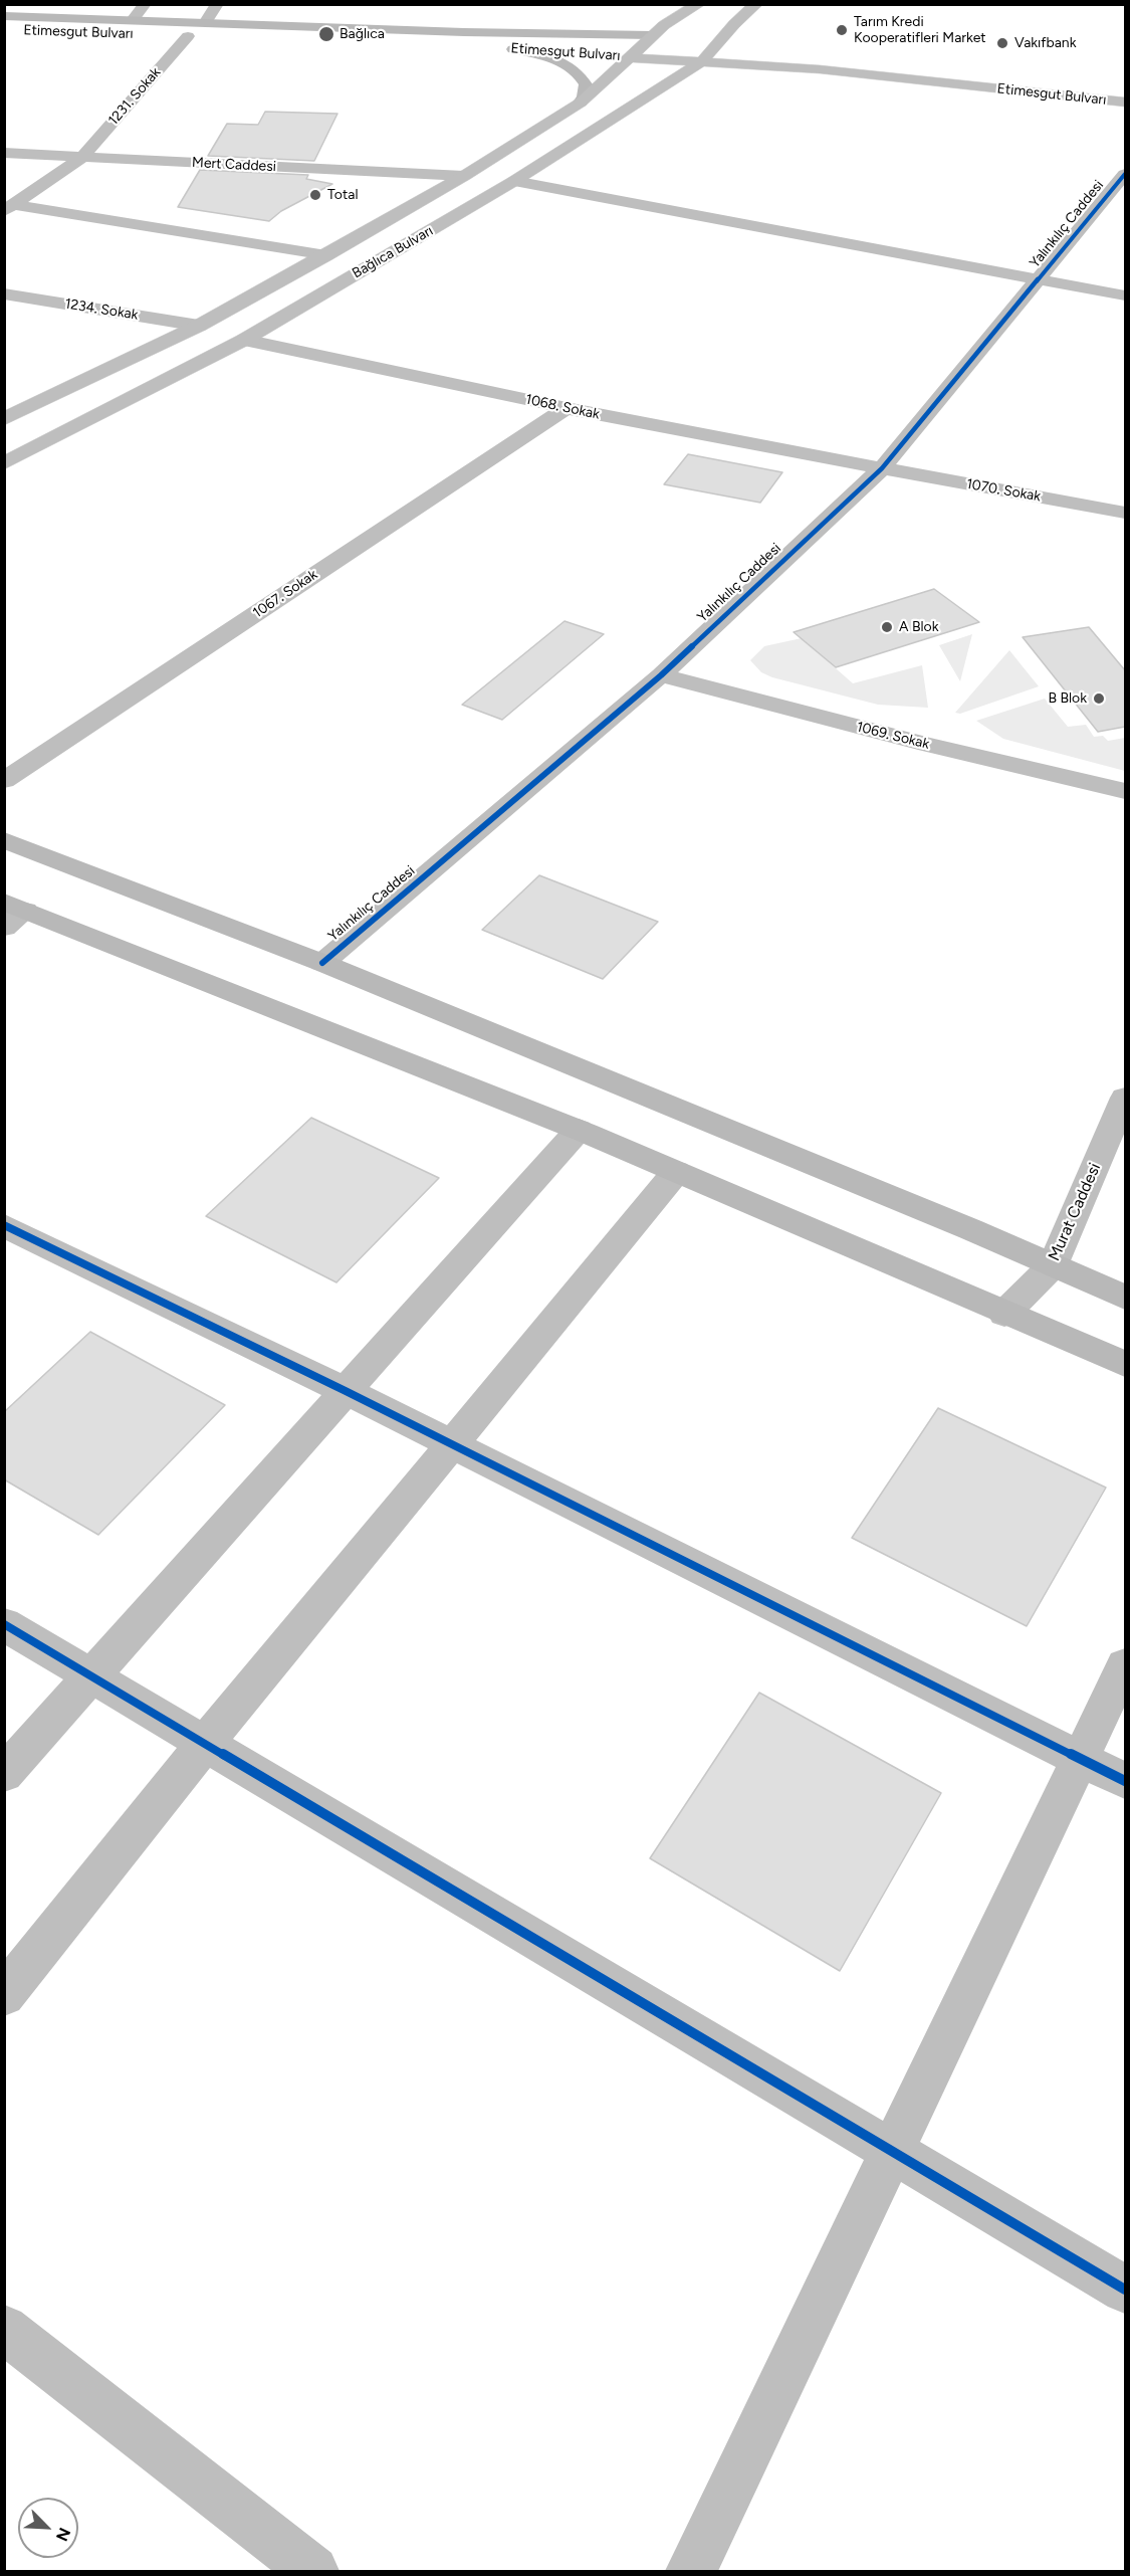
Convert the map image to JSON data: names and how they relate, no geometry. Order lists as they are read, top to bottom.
{
  "streets": {
    "main road": ["Etimesgut Bulvarı"],
    "street": [
      "1231. Sokak",
      "Mert Caddesi",
      "Yalınkılıç Caddesi",
      "Bağlıca Bulvarı",
      "1234. Sokak",
      "1068. Sokak",
      "1070. Sokak",
      "1067. Sokak",
      "1069. Sokak",
      "Murat Caddesi"
    ]
  },
  "crossings": [
    ["Etimesgut Bulvarı", "1231. Sokak"],
    ["Etimesgut Bulvarı", "Bağlıca Bulvarı"],
    ["1231. Sokak", "Mert Caddesi"],
    ["Mert Caddesi", "Bağlıca Bulvarı"],
    ["Yalınkılıç Caddesi", "1068. Sokak"],
    ["Yalınkılıç Caddesi", "1070. Sokak"],
    ["Yalınkılıç Caddesi", "1069. Sokak"],
    ["Bağlıca Bulvarı", "1234. Sokak"],
    ["Bağlıca Bulvarı", "1068. Sokak"],
    ["1068. Sokak", "1070. Sokak"],
    ["1068. Sokak", "1067. Sokak"]
  ],
  "places": [
    "Tarım Kredi Kooperatifleri Market",
    "Bağlıca",
    "Vakıfbank",
    "Total",
    "A Blok",
    "B Blok"
  ],
  "north": "bottom right"
}
